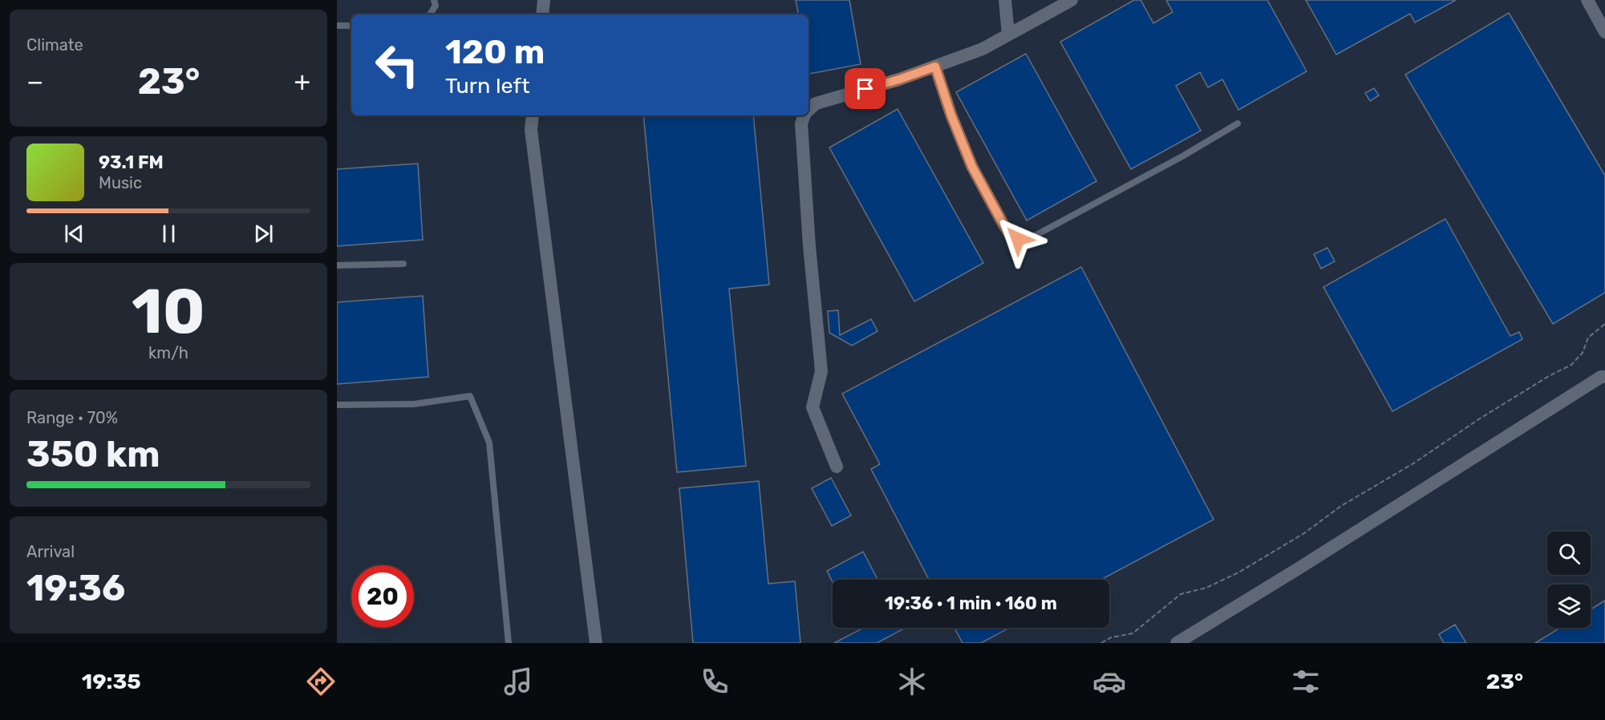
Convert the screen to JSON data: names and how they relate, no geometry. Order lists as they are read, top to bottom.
{
  "page": {
    "tile": [
      "Climate",
      ["10", "km/h"],
      ["Range · 70%", "350 km"],
      ["Arrival", "19:36"]
    ],
    "turn": ["120 m", "Turn left"],
    "heat": ["−", "23°", "+"],
    "song": ["93.1 FM", "Music"],
    "limit": "20",
    "trip": "19:36 · 1 min · 160 m",
    "tabs": ["19:35", "23°"]
  }
}
